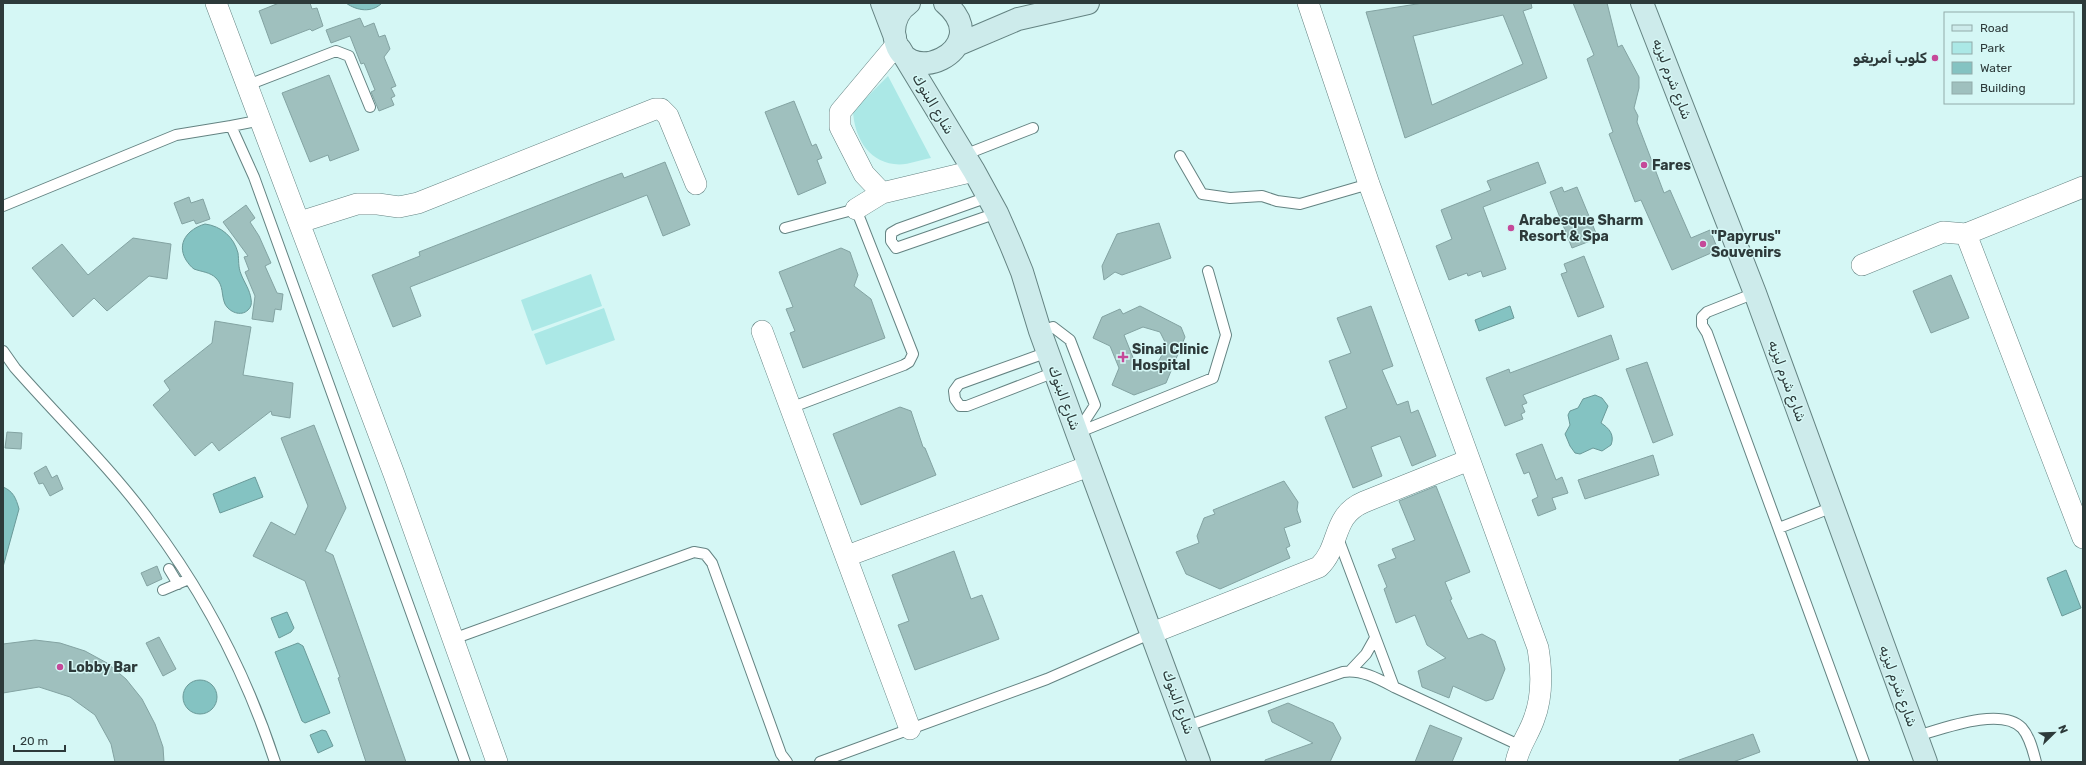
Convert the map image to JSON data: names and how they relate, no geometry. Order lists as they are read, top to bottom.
{
  "streets": {
    "main road": ["شارع شرم ليزيه", "شارع البنوك"]
  },
  "places": {
    "other": [
      "كلوب أمريغو",
      "Fares",
      "Arabesque Sharm Resort & Spa",
      "\"Papyrus\" Souvenirs",
      "Lobby Bar"
    ],
    "health": ["Sinai Clinic Hospital"]
  },
  "legend": [
    "Road",
    "Park",
    "Water",
    "Building"
  ],
  "scale_bar": "20 m",
  "north": "top right"
}
